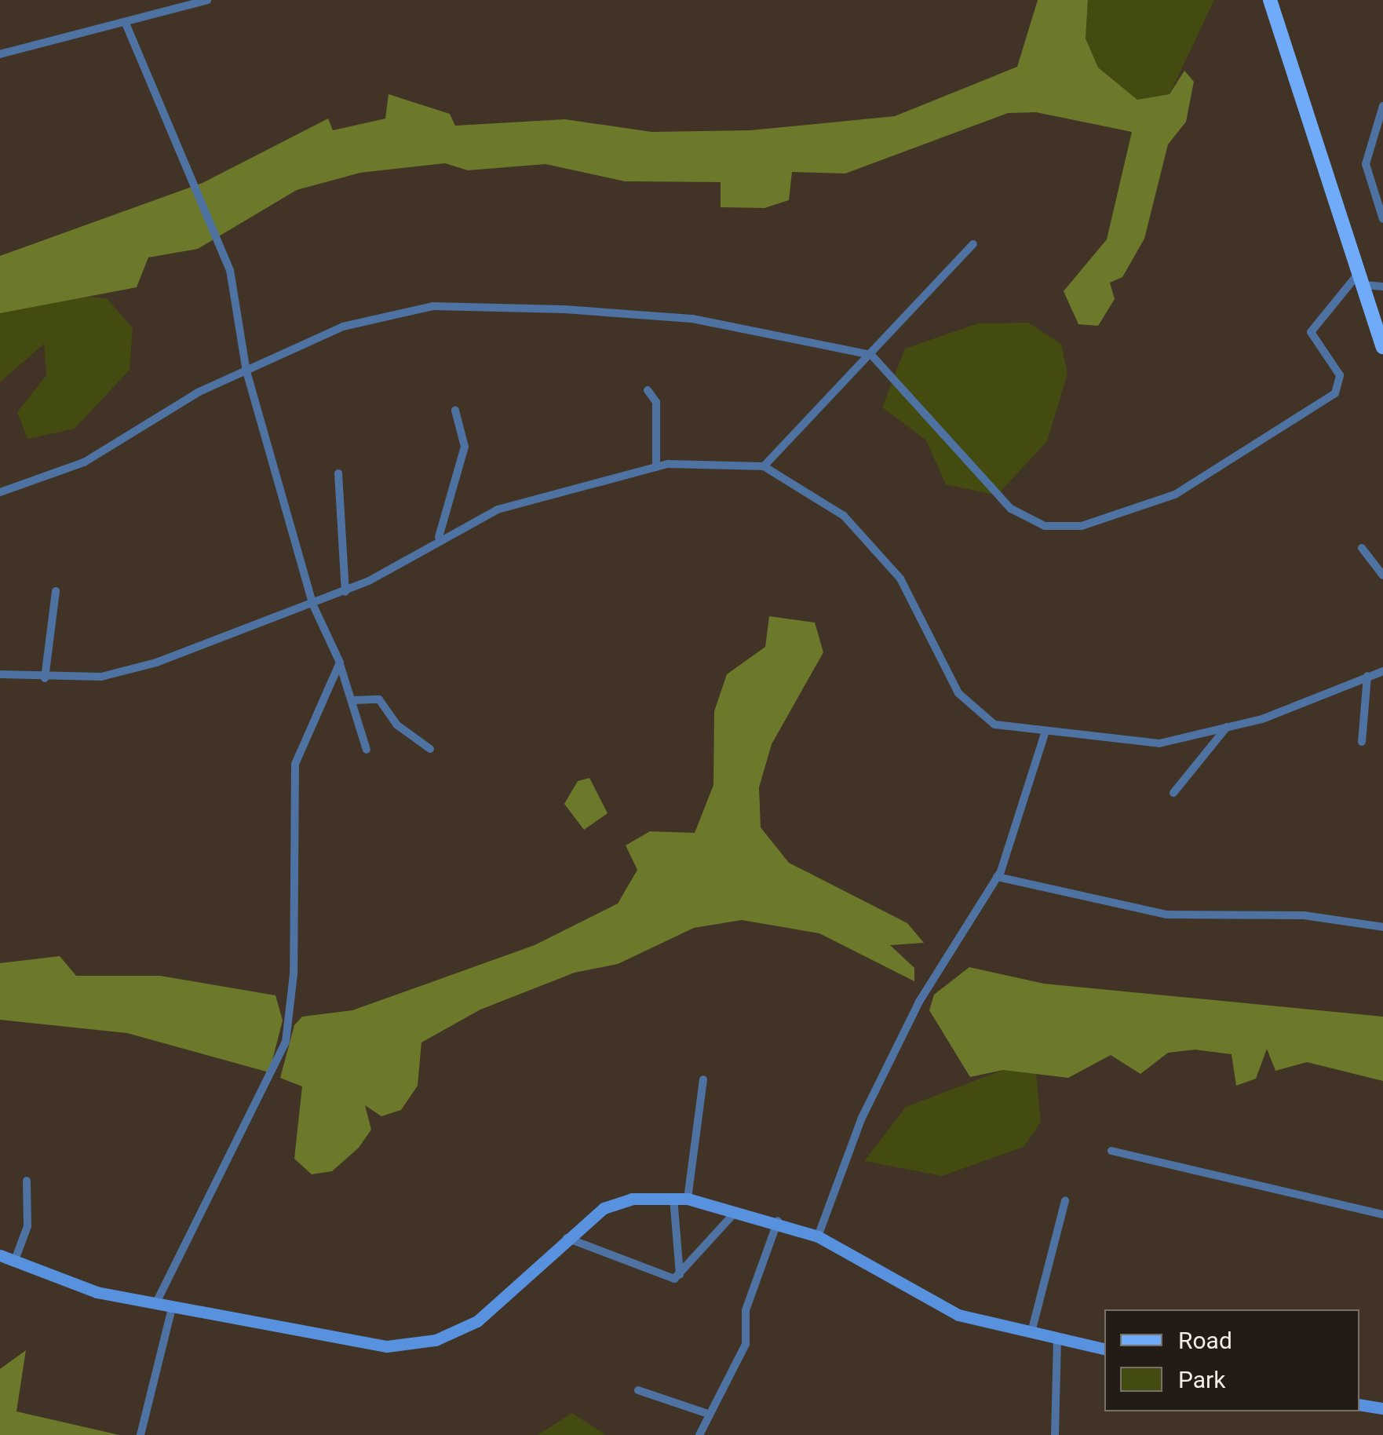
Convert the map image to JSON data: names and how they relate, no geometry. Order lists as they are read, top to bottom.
{
  "legend": ["Road", "Park"]
}
